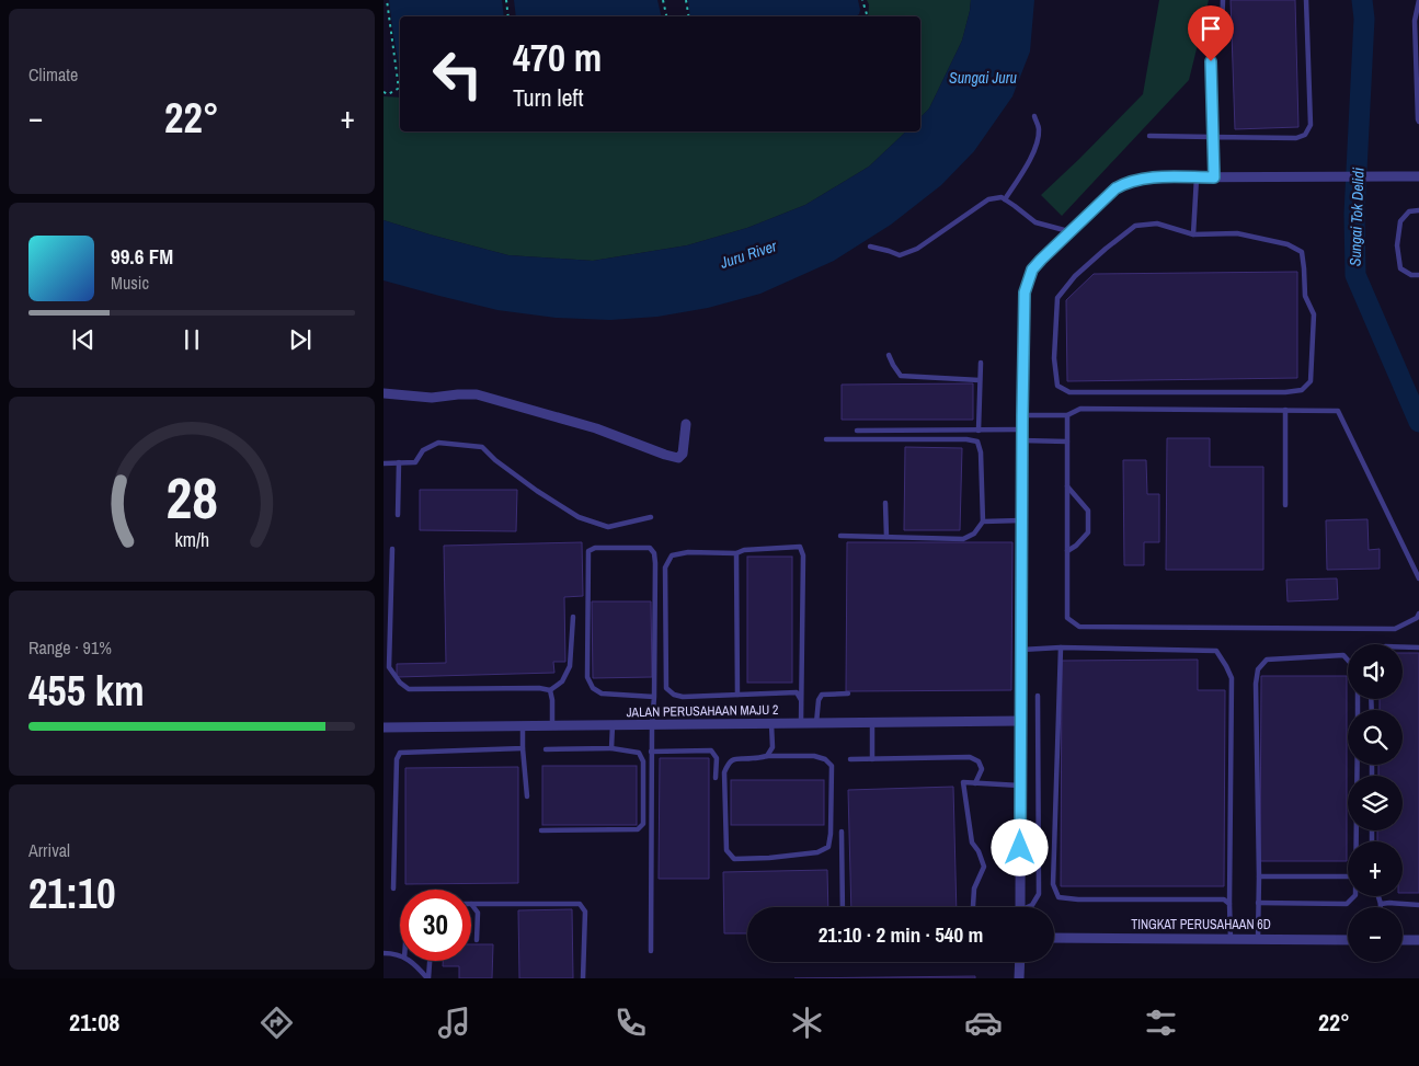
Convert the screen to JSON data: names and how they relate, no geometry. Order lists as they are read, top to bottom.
{
  "streets": {
    "street": ["JALAN PERUSAHAAN MAJU 2", "TINGKAT PERUSAHAAN 6D"]
  },
  "water": ["Sungai Juru", "Sungai Tok Delidi", "Juru River"],
  "page": {
    "tile": [
      "Climate",
      ["Range · 91%", "455 km"],
      ["Arrival", "21:10"]
    ],
    "turn": ["470 m", "Turn left"],
    "heat": ["−", "22°", "+"],
    "song": ["99.6 FM", "Music"],
    "map_buttons": ["+", "−"],
    "limit": "30",
    "trip": "21:10 · 2 min · 540 m",
    "tabs": ["21:08", "22°"],
    "gauge": ["28", "km/h"]
  }
}
